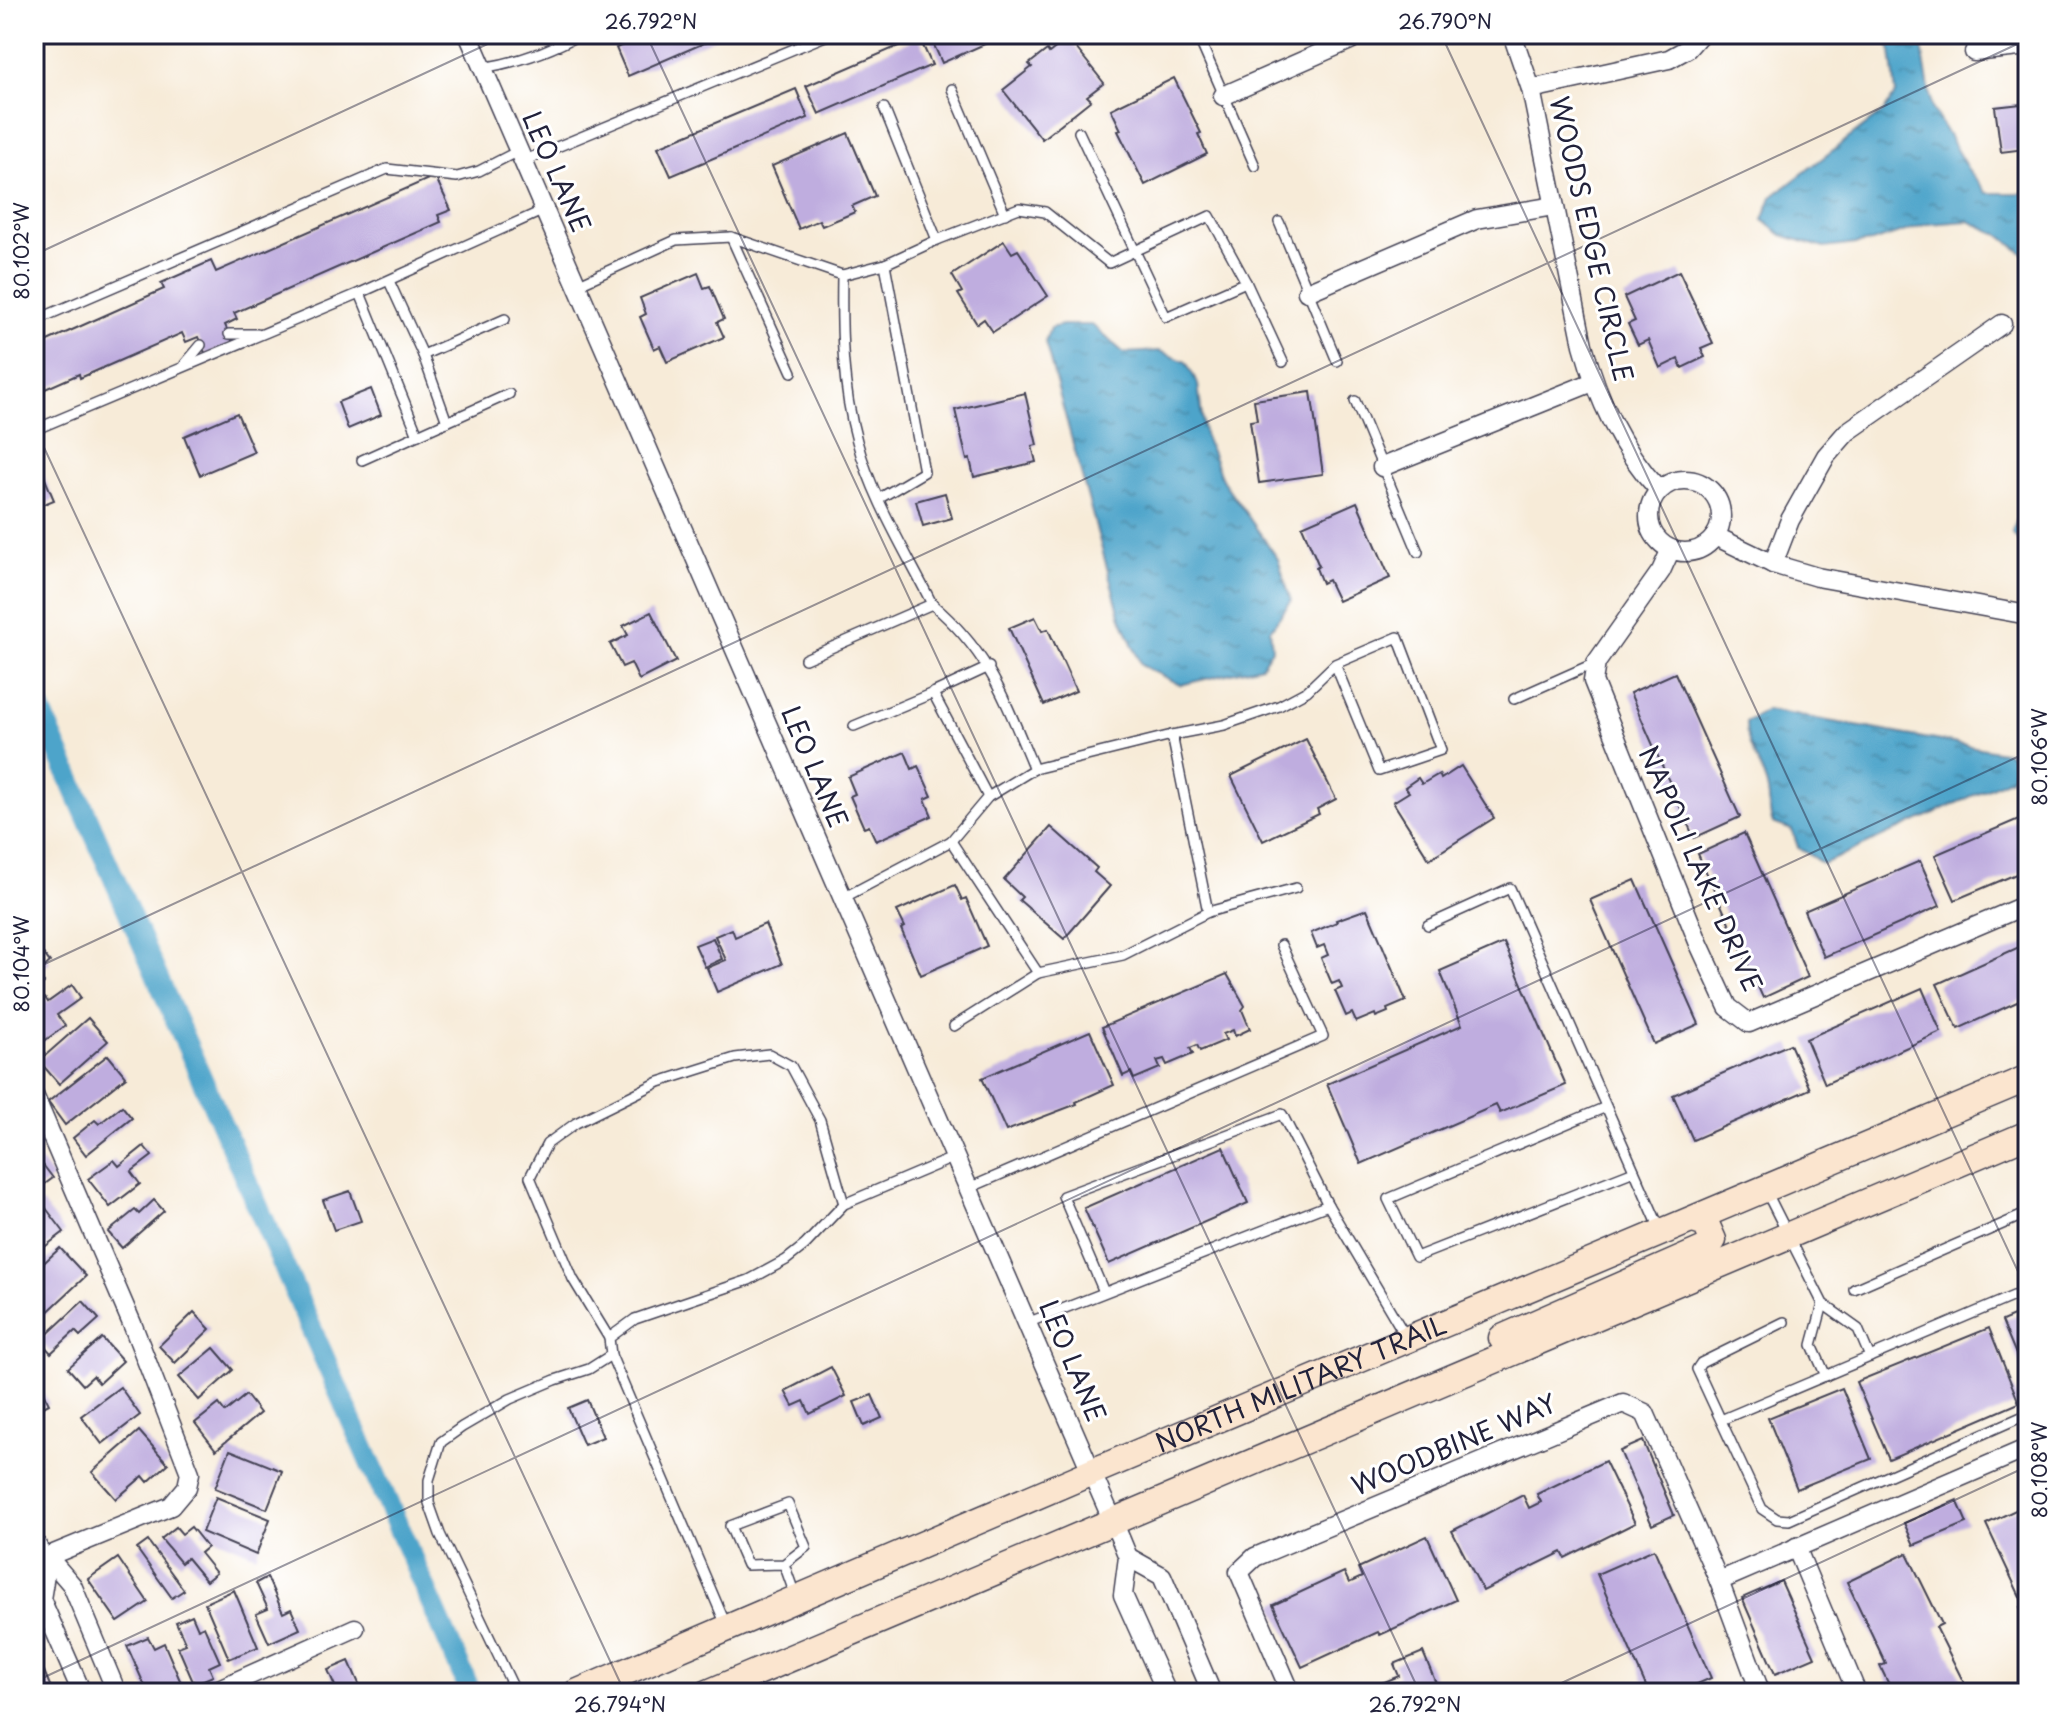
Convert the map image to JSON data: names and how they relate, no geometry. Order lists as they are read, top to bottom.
{
  "streets": {
    "main road": ["NORTH MILITARY TRAIL"],
    "street": [
      "LEO LANE",
      "WOODS EDGE CIRCLE",
      "NAPOLI LAKE DRIVE",
      "WOODBINE WAY"
    ]
  },
  "crossings": [
    ["LEO LANE", "NORTH MILITARY TRAIL"]
  ],
  "coordinates": [
    "26.792°N",
    "26.790°N",
    "80.102°W",
    "80.106°W",
    "80.104°W",
    "80.108°W",
    "26.794°N"
  ]
}
